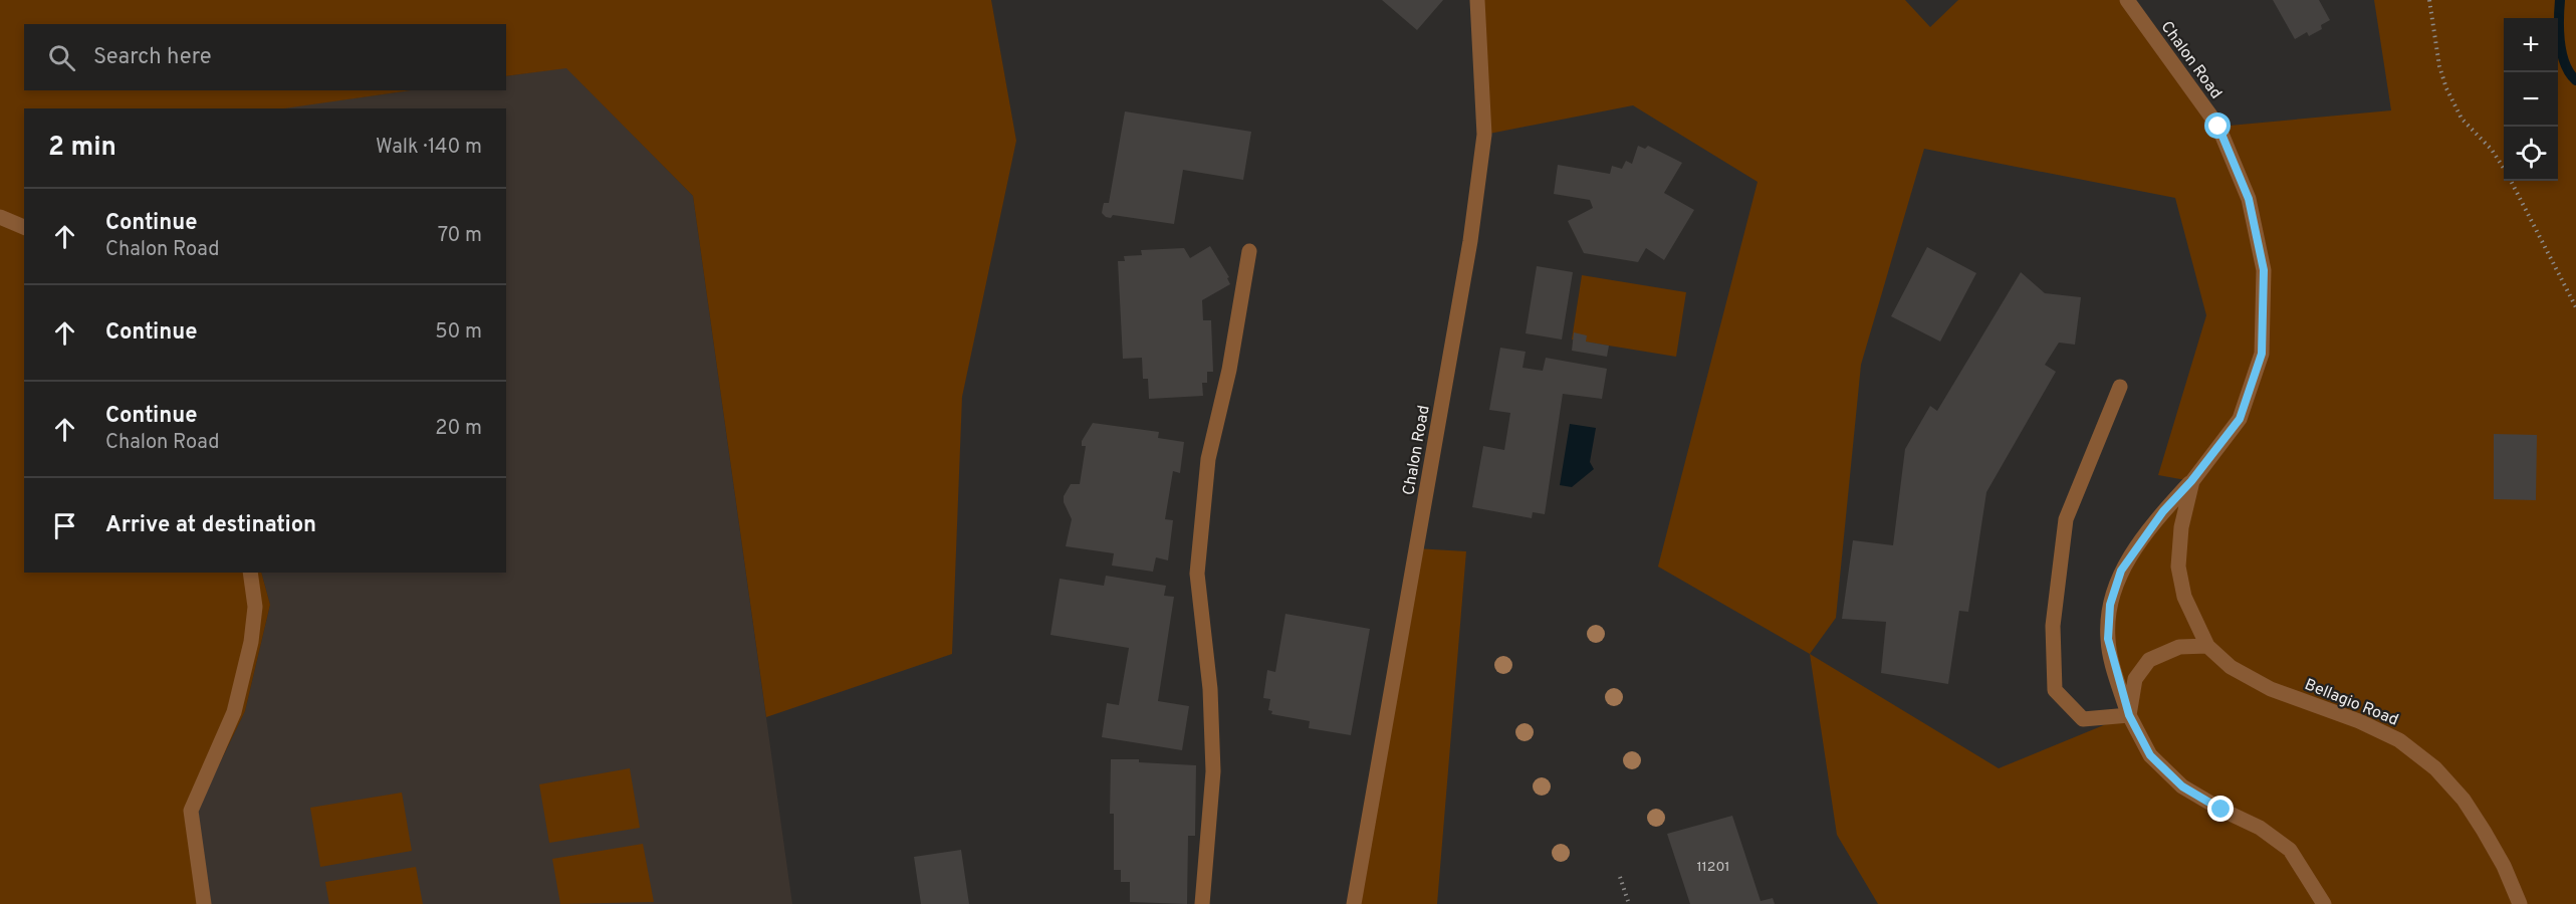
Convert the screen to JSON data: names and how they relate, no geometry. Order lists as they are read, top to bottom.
{
  "streets": {
    "street": ["Chalon Road", "Bellagio Road"]
  },
  "crossings": [
    ["Chalon Road", "Bellagio Road"]
  ],
  "house_numbers": ["11201"],
  "page": {
    "map_buttons": ["+", "−"],
    "search": "Search here",
    "heading": ["2 min", "Walk · 140 m"],
    "list": [
      ["Continue", "Chalon Road", "70 m"],
      ["Continue", "50 m"],
      ["Continue", "Chalon Road", "20 m"],
      "Arrive at destination"
    ]
  }
}
